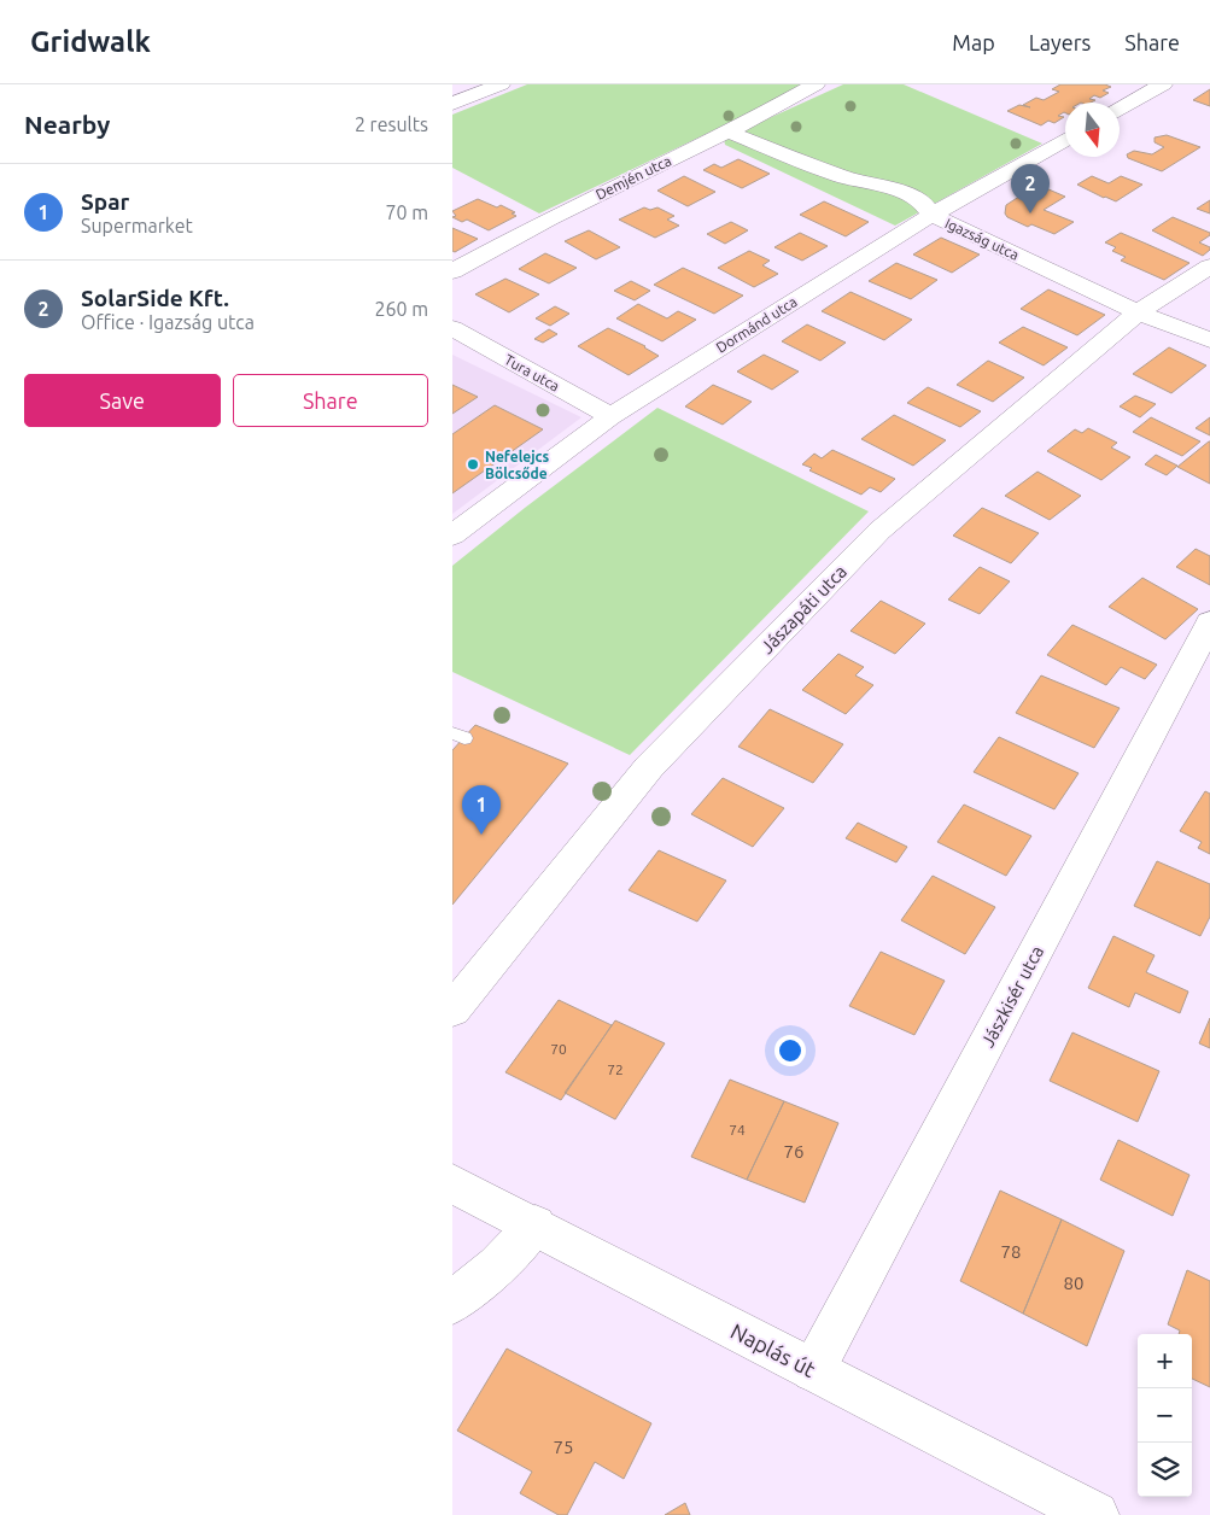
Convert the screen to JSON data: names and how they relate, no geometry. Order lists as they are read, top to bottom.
{
  "streets": {
    "street": [
      "Demjén utca",
      "Igazság utca",
      "Dormánd utca",
      "Tura utca",
      "Jászapáti utca",
      "Jászkisér utca",
      "Naplás út"
    ]
  },
  "crossings": [
    ["Demjén utca", "Igazság utca"],
    ["Igazság utca", "Dormánd utca"],
    ["Igazság utca", "Jászapáti utca"],
    ["Dormánd utca", "Tura utca"],
    ["Jászkisér utca", "Naplás út"]
  ],
  "places": ["Nefelejcs Bölcsőde"],
  "house_numbers": [
    "70",
    "72",
    "74",
    "76",
    "78",
    "80",
    "75"
  ],
  "north": "bottom",
  "page": {
    "header": "Gridwalk",
    "nav": ["Map", "Layers", "Share"],
    "heading": ["Nearby", "2 results"],
    "list": [
      {
        "mark": "1",
        "name": "Spar",
        "note": "Supermarket",
        "value": "70 m"
      },
      {
        "mark": "2",
        "name": "SolarSide Kft.",
        "note": "Office · Igazság utca",
        "value": "260 m"
      }
    ],
    "pins": ["2", "1"],
    "buttons": ["Save", "Share"],
    "map_buttons": ["+", "−"]
  }
}
